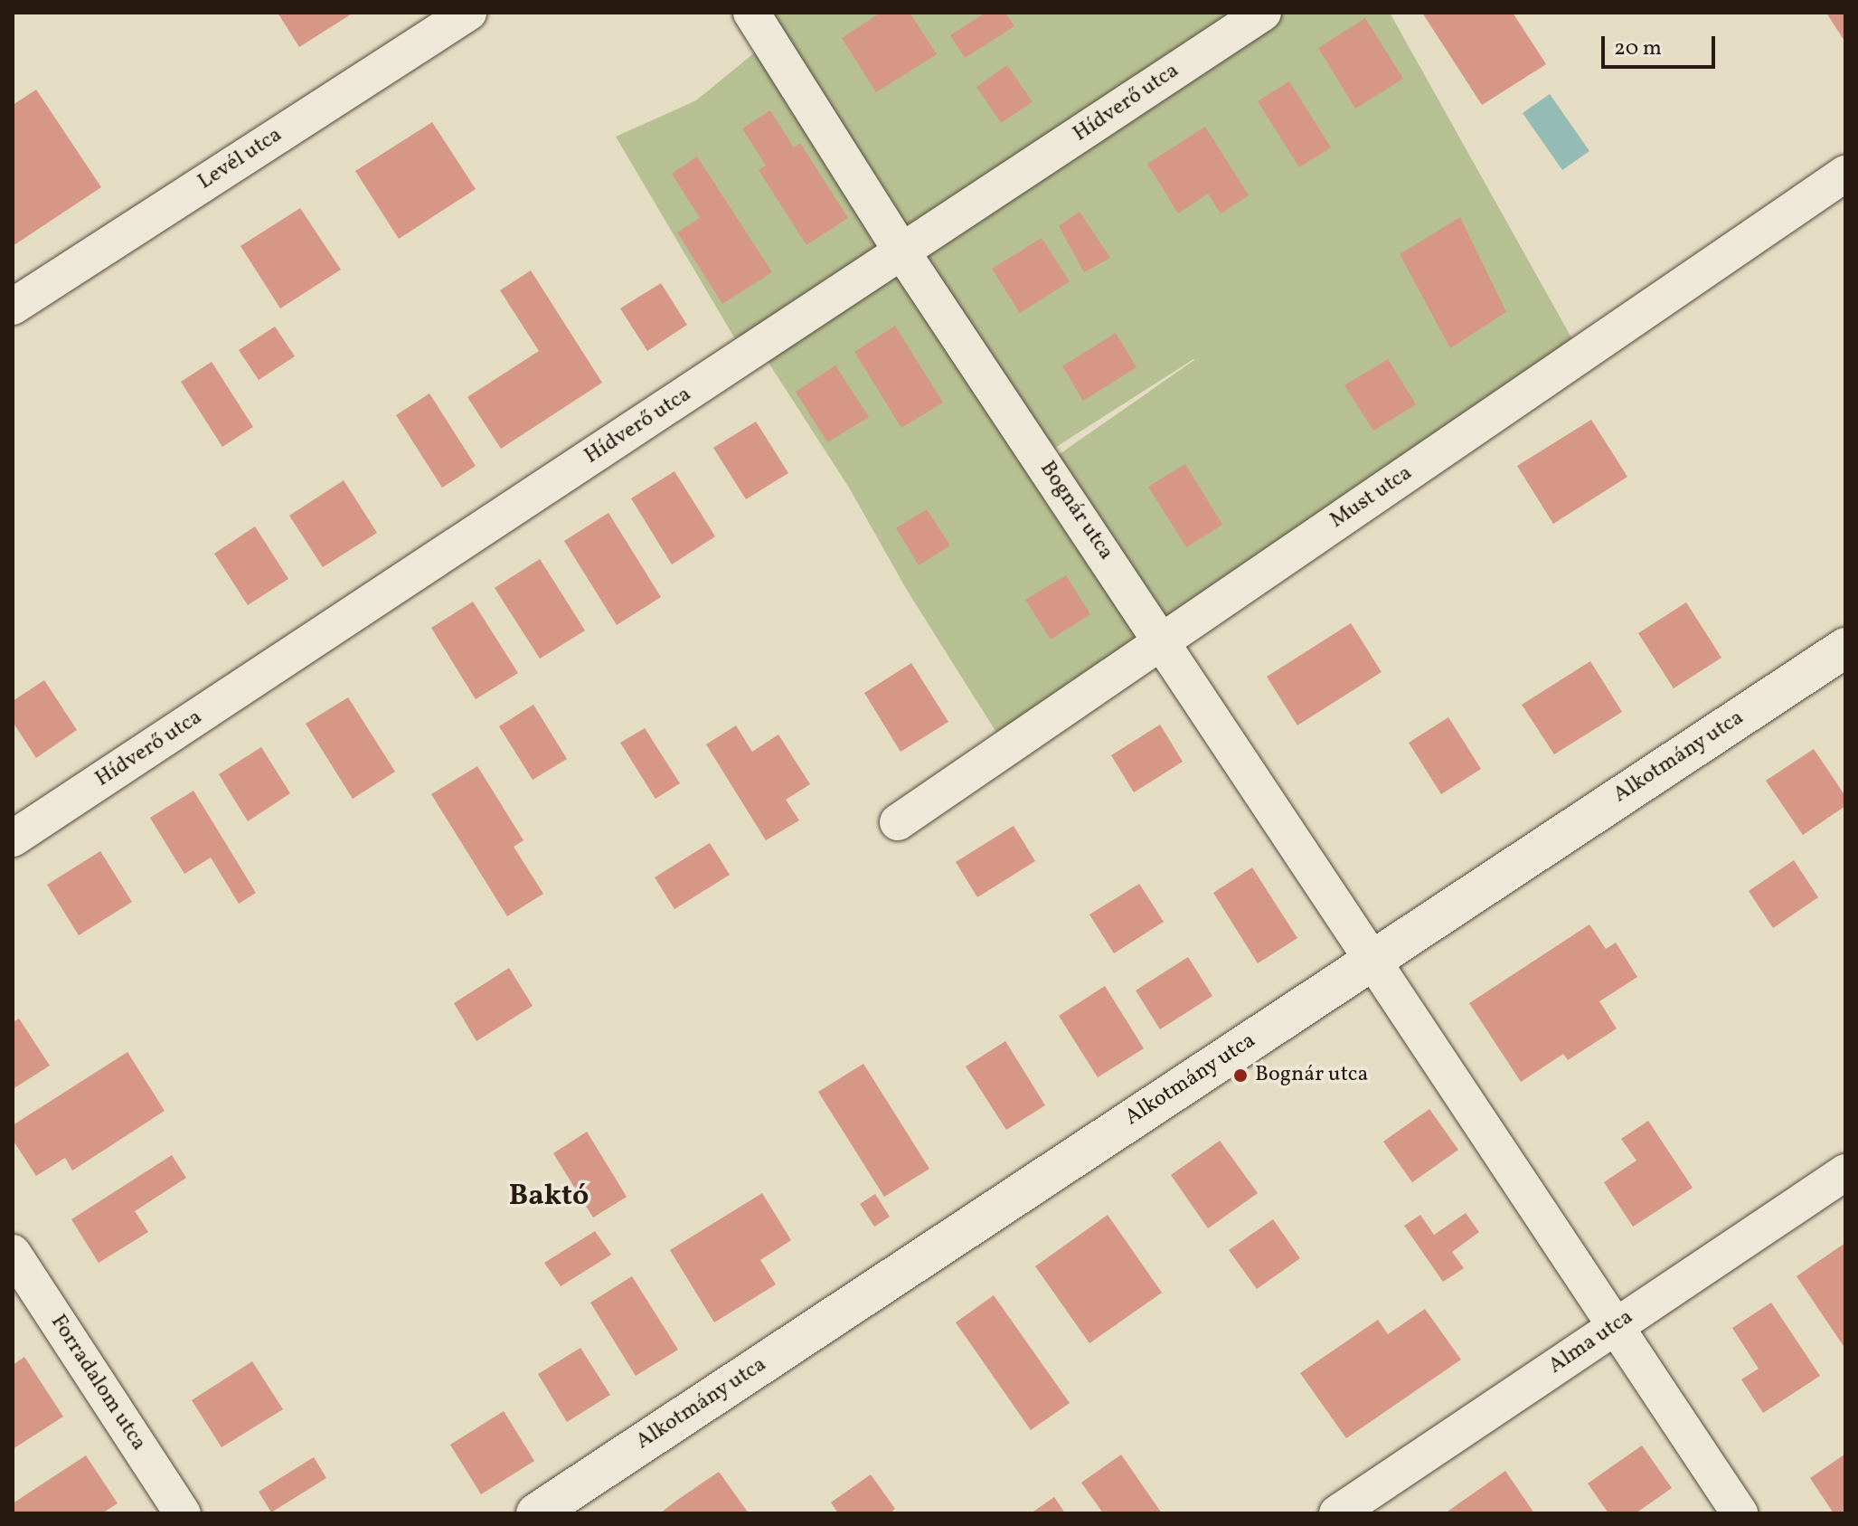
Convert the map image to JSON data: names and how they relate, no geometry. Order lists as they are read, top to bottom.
{
  "streets": {
    "street": [
      "Hídverő utca",
      "Levél utca",
      "Must utca",
      "Bognár utca",
      "Alkotmány utca",
      "Alma utca",
      "Forradalom utca"
    ]
  },
  "crossings": [
    ["Hídverő utca", "Bognár utca"],
    ["Must utca", "Bognár utca"],
    ["Bognár utca", "Alkotmány utca"],
    ["Bognár utca", "Alma utca"]
  ],
  "districts": ["Baktó"],
  "places": ["Bognár utca"],
  "scale_bar": "20 m"
}
